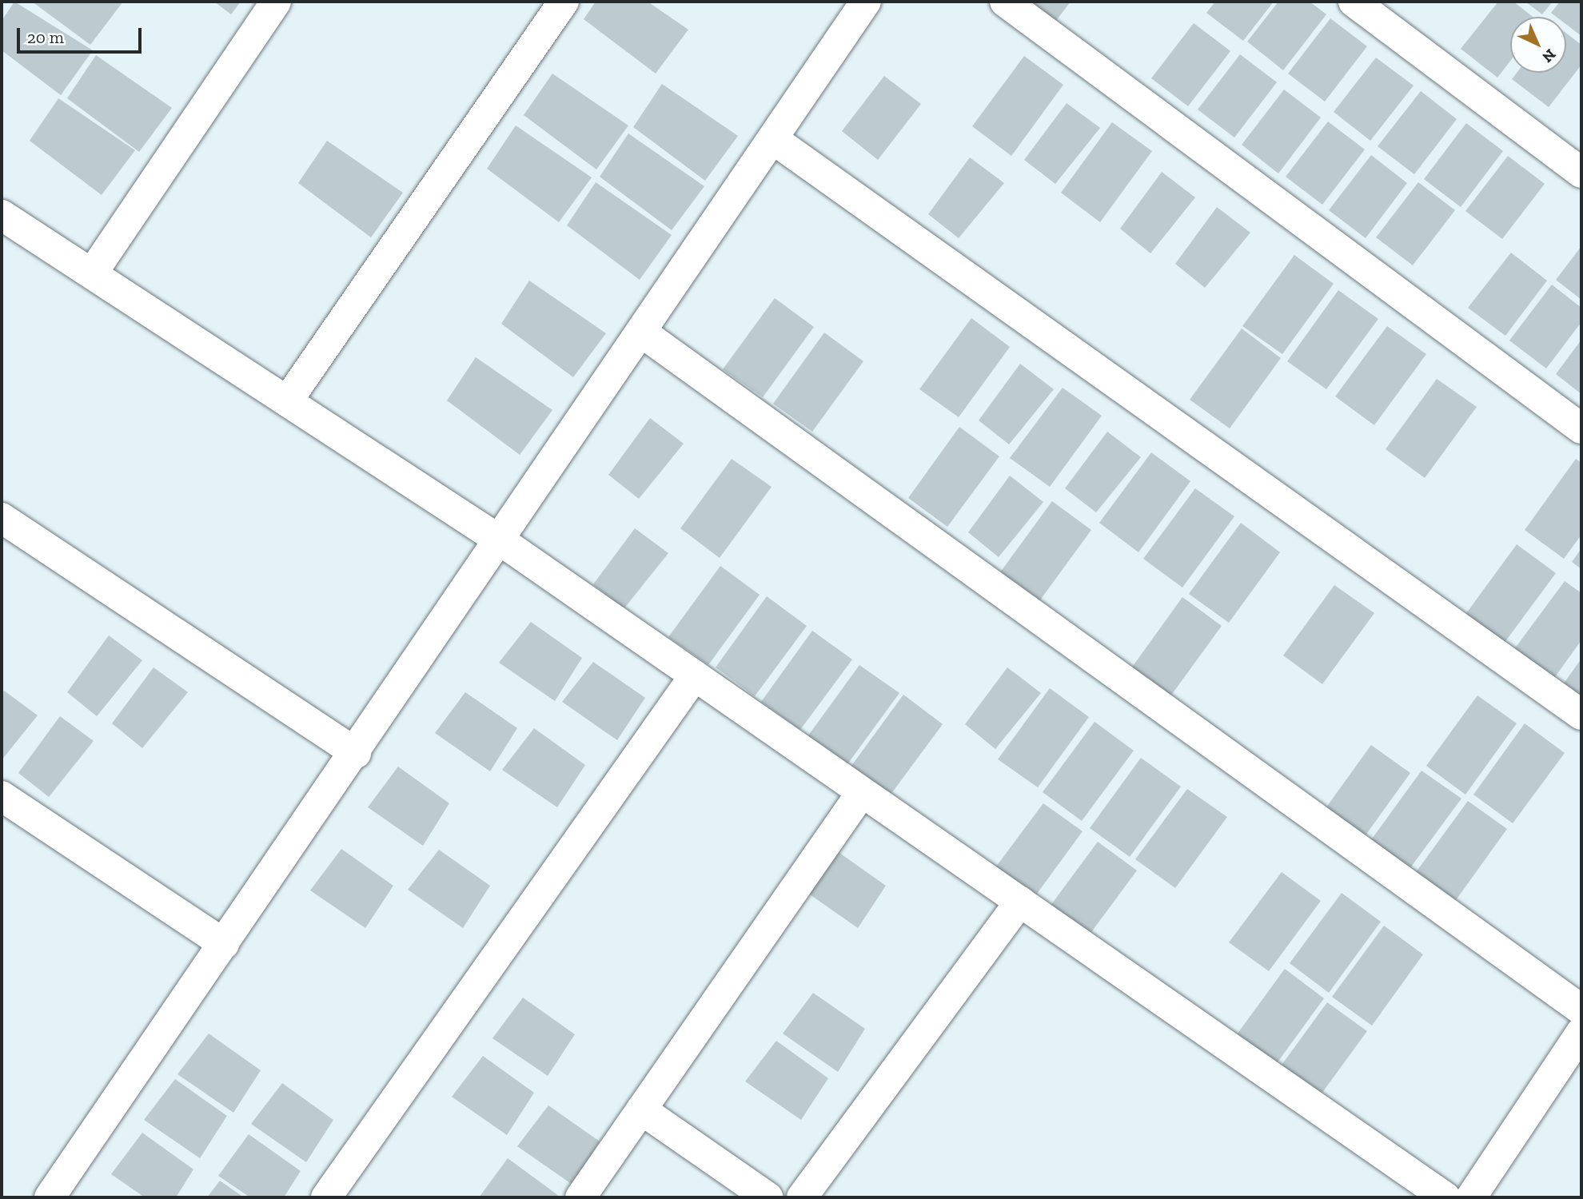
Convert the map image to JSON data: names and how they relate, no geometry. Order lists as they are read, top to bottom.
{
  "scale_bar": "20 m",
  "north": "bottom right"
}
